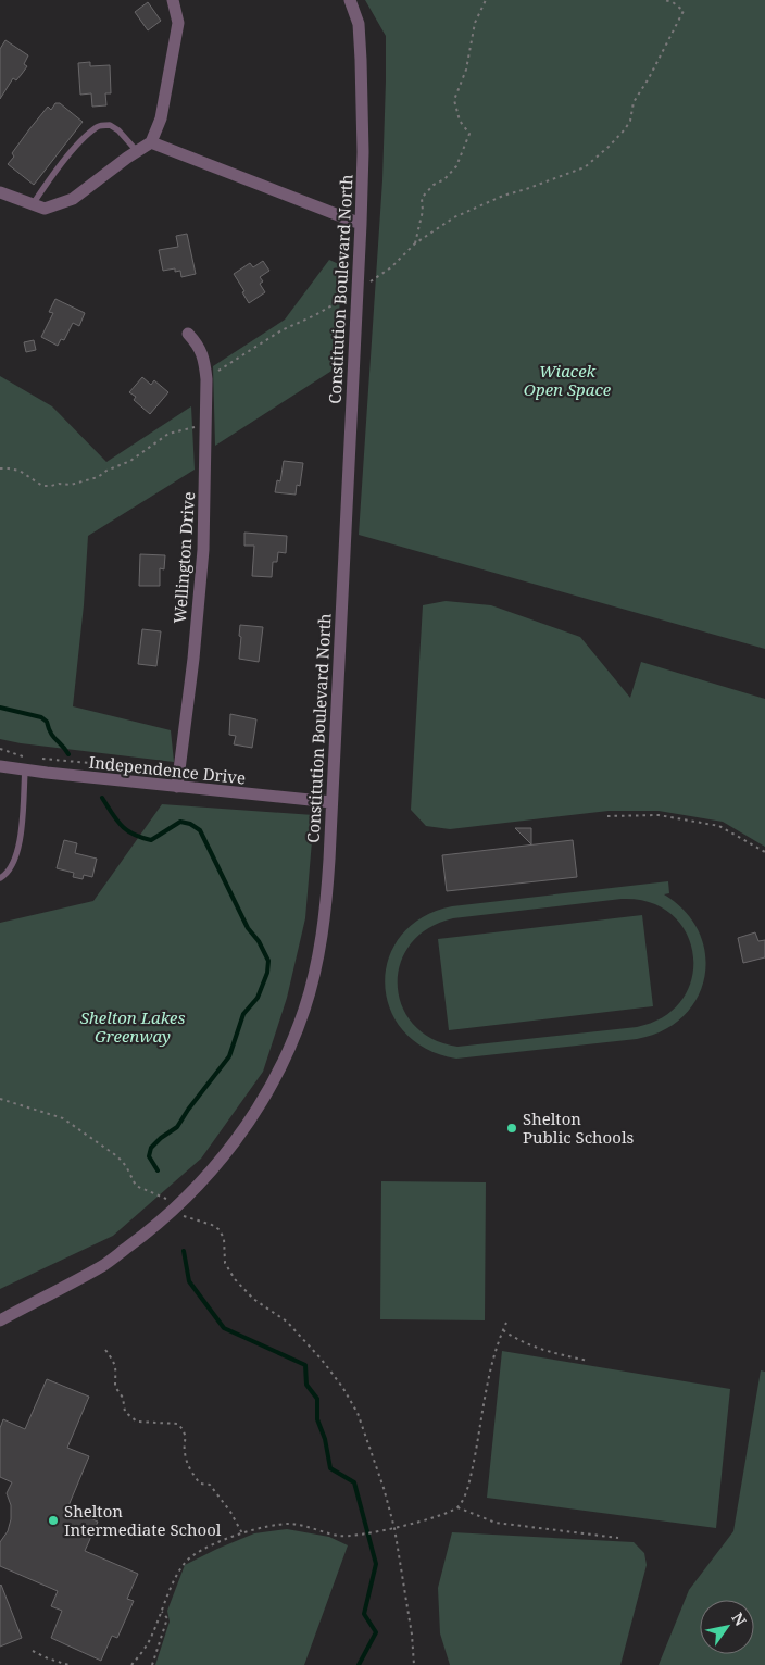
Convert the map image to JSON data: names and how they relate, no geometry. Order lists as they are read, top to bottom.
{
  "streets": {
    "street": ["Constitution Boulevard North", "Wellington Drive", "Independence Drive"]
  },
  "crossings": [
    ["Constitution Boulevard North", "Independence Drive"],
    ["Wellington Drive", "Independence Drive"]
  ],
  "parks": ["Wiacek Open Space", "Shelton Lakes Greenway"],
  "places": ["Shelton Public Schools", "Shelton Intermediate School"],
  "north": "top right"
}
